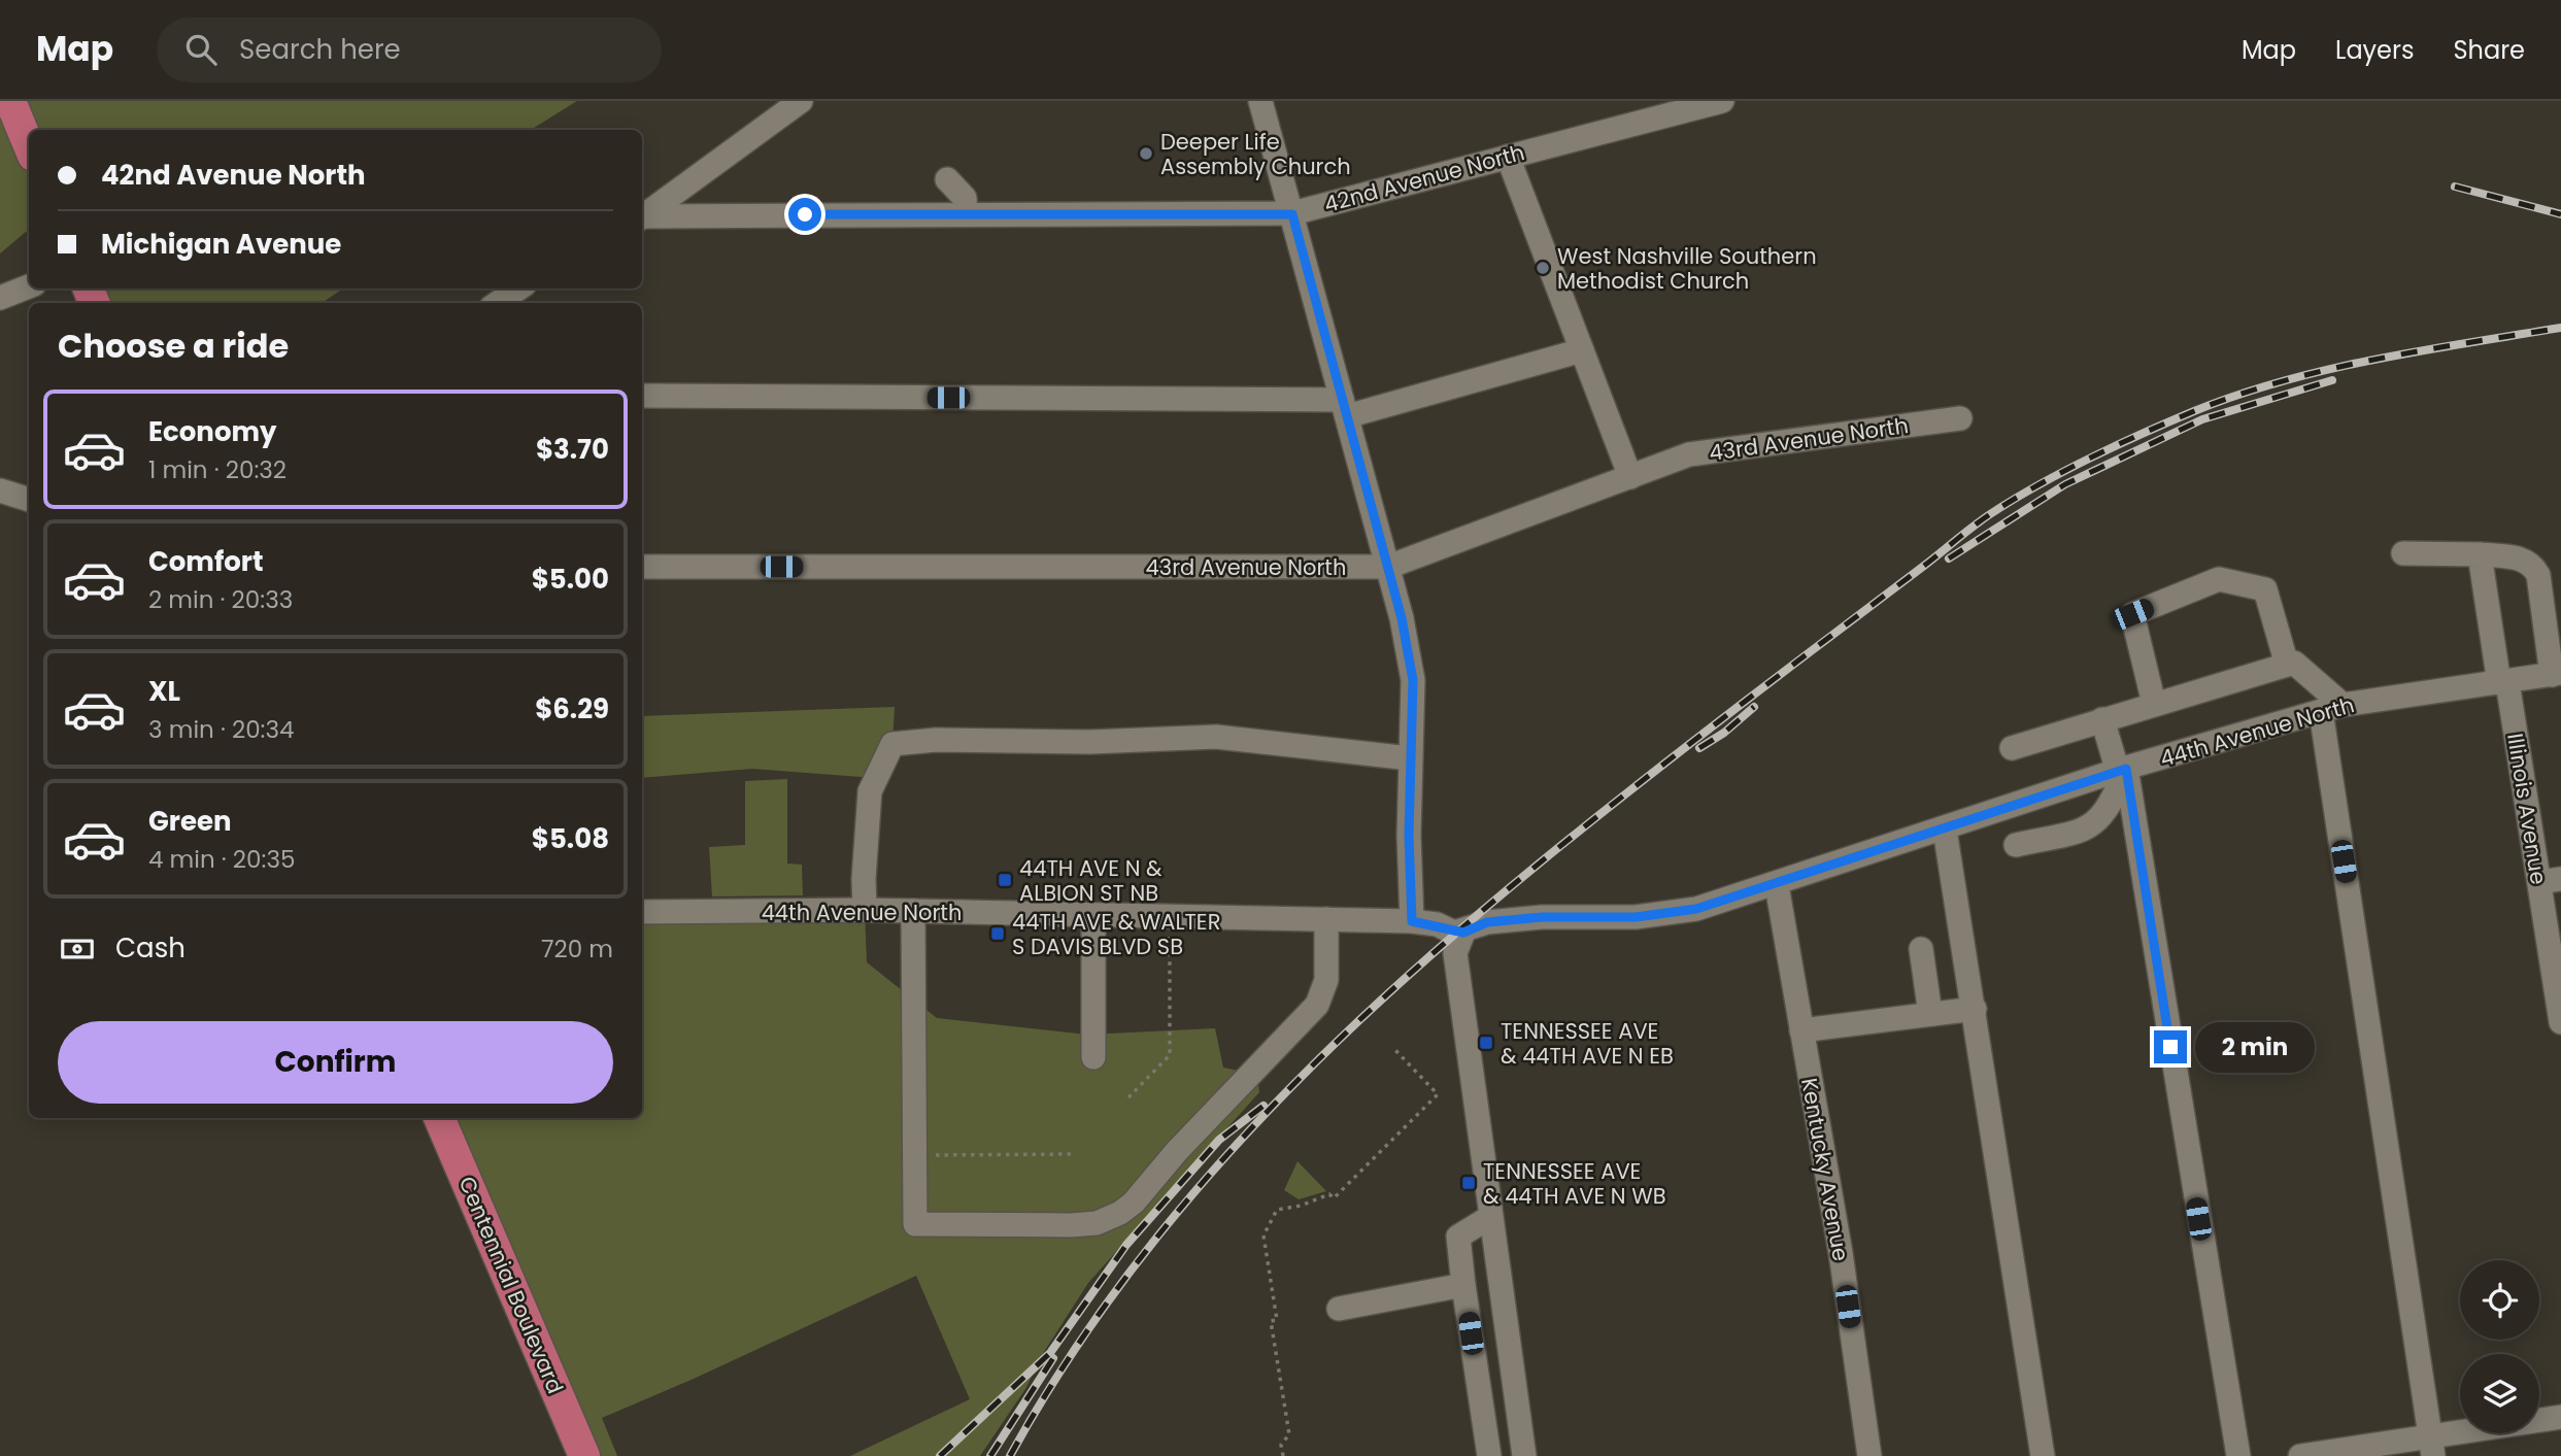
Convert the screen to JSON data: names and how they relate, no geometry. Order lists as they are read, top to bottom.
{
  "streets": {
    "main road": ["Centennial Boulevard"],
    "street": [
      "42nd Avenue North",
      "43rd Avenue North",
      "44th Avenue North",
      "Illinois Avenue",
      "Kentucky Avenue"
    ]
  },
  "crossings": [
    ["44th Avenue North", "Illinois Avenue"],
    ["44th Avenue North", "Kentucky Avenue"]
  ],
  "places": {
    "other": ["Deeper Life Assembly Church", "West Nashville Southern Methodist Church"],
    "transit": [
      "44TH AVE N & ALBION ST NB",
      "44TH AVE & WALTER S DAVIS BLVD SB",
      "TENNESSEE AVE & 44TH AVE N EB",
      "TENNESSEE AVE & 44TH AVE N WB"
    ]
  },
  "page": {
    "header": "Map",
    "search": "Search here",
    "nav": ["Map", "Layers", "Share"],
    "banner": ["42nd Avenue North", "Michigan Avenue"],
    "heading": "Choose a ride",
    "list": [
      {
        "name": "Economy",
        "note": "1 min · 20:32",
        "value": "$3.70"
      },
      {
        "name": "Comfort",
        "note": "2 min · 20:33",
        "value": "$5.00"
      },
      {
        "name": "XL",
        "note": "3 min · 20:34",
        "value": "$6.29"
      },
      {
        "name": "Green",
        "note": "4 min · 20:35",
        "value": "$5.08"
      }
    ],
    "pay": ["Cash", "720 m"],
    "buttons": "Confirm",
    "bubble": "2 min"
  }
}
